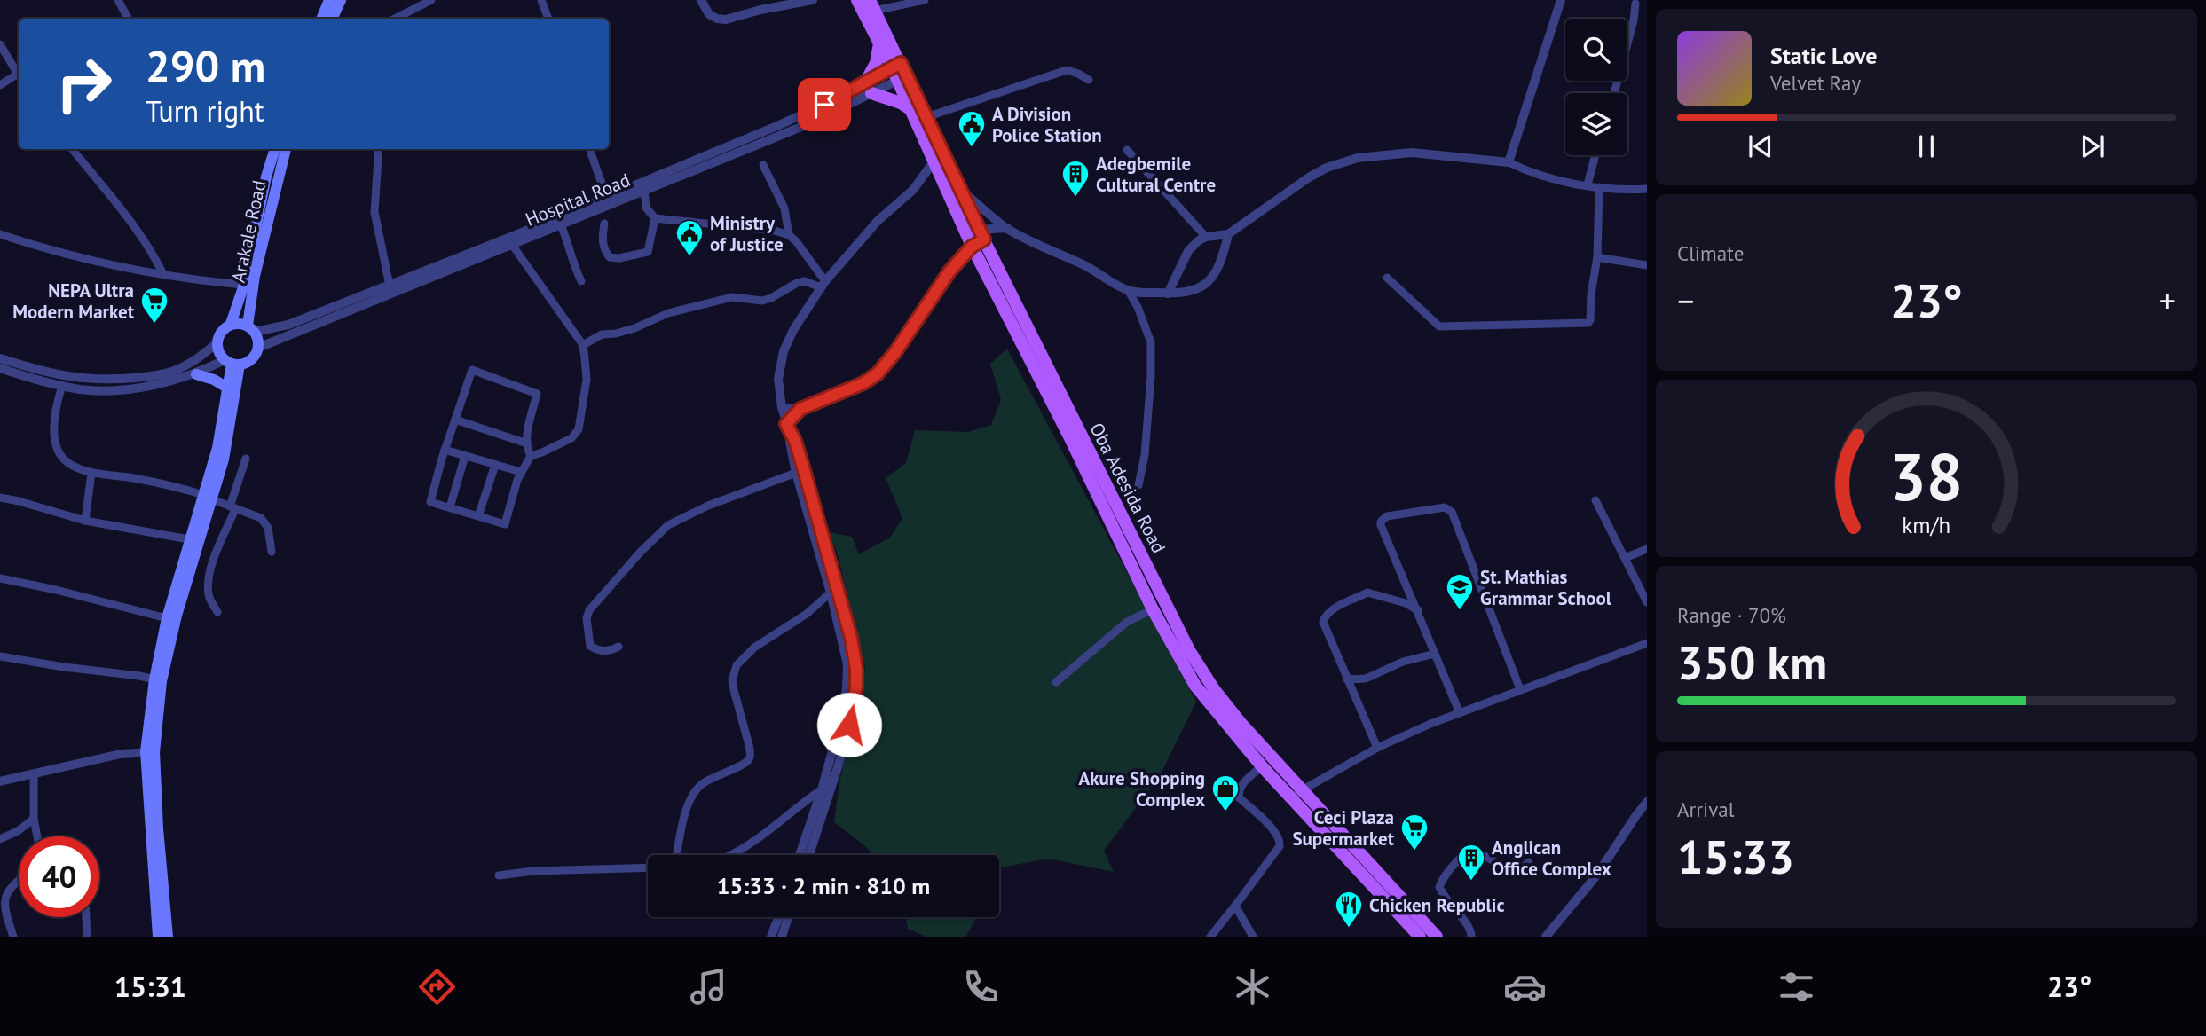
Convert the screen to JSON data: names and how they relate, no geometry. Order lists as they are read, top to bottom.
{
  "streets": {
    "main road": ["Arakale Road", "Oba Adesida Road"],
    "street": ["Hospital Road"]
  },
  "crossings": [
    ["Hospital Road", "Arakale Road"],
    ["Hospital Road", "Oba Adesida Road"]
  ],
  "places": {
    "public building": ["A Division Police Station", "Ministry of Justice"],
    "building": ["Adegbemile Cultural Centre", "Anglican Office Complex"],
    "supermarket": ["NEPA Ultra Modern Market", "Ceci Plaza Supermarket"],
    "school or university": ["St. Mathias Grammar School"],
    "shop": ["Akure Shopping Complex"],
    "restaurant": ["Chicken Republic"]
  },
  "page": {
    "turn": ["290 m", "Turn right"],
    "song": ["Static Love", "Velvet Ray"],
    "tile": [
      "Climate",
      ["Range · 70%", "350 km"],
      ["Arrival", "15:33"]
    ],
    "heat": ["−", "23°", "+"],
    "limit": "40",
    "trip": "15:33 · 2 min · 810 m",
    "tabs": ["15:31", "23°"],
    "gauge": ["38", "km/h"]
  }
}
